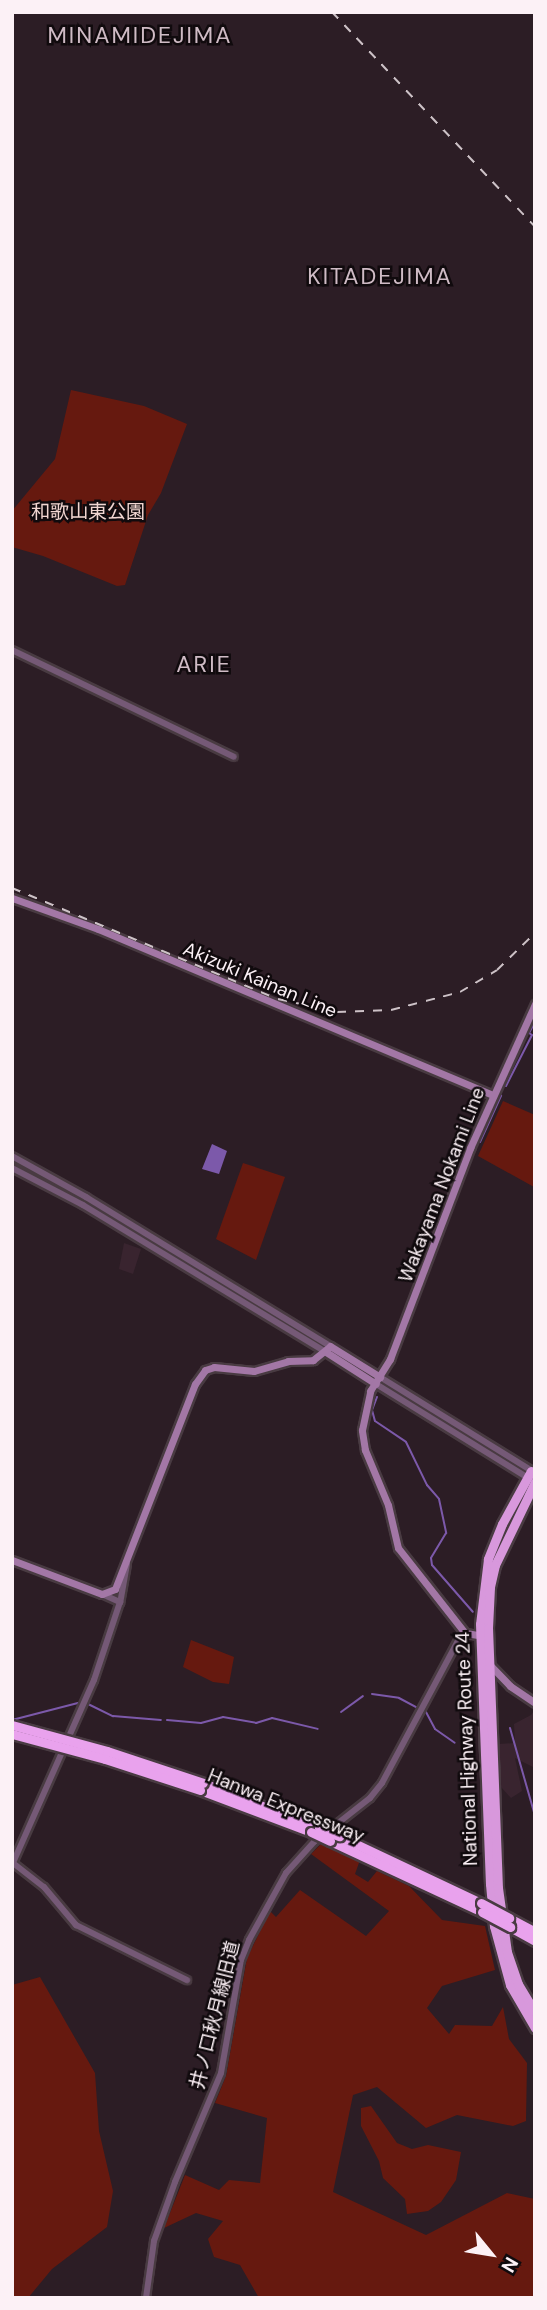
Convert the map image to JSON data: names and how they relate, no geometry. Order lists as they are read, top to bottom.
{
  "streets": {
    "highway": ["National Highway Route 24", "Hanwa Expressway"],
    "main road": ["Akizuki Kainan Line", "Wakayama Nokami Line"],
    "street": ["井ノ口秋月線旧道"]
  },
  "crossings": [
    ["Akizuki Kainan Line", "Wakayama Nokami Line"],
    ["Wakayama Nokami Line", "井ノ口秋月線旧道"]
  ],
  "districts": ["MINAMIDEJIMA", "KITADEJIMA", "ARIE"],
  "parks": ["和歌山東公園"],
  "north": "bottom right"
}
